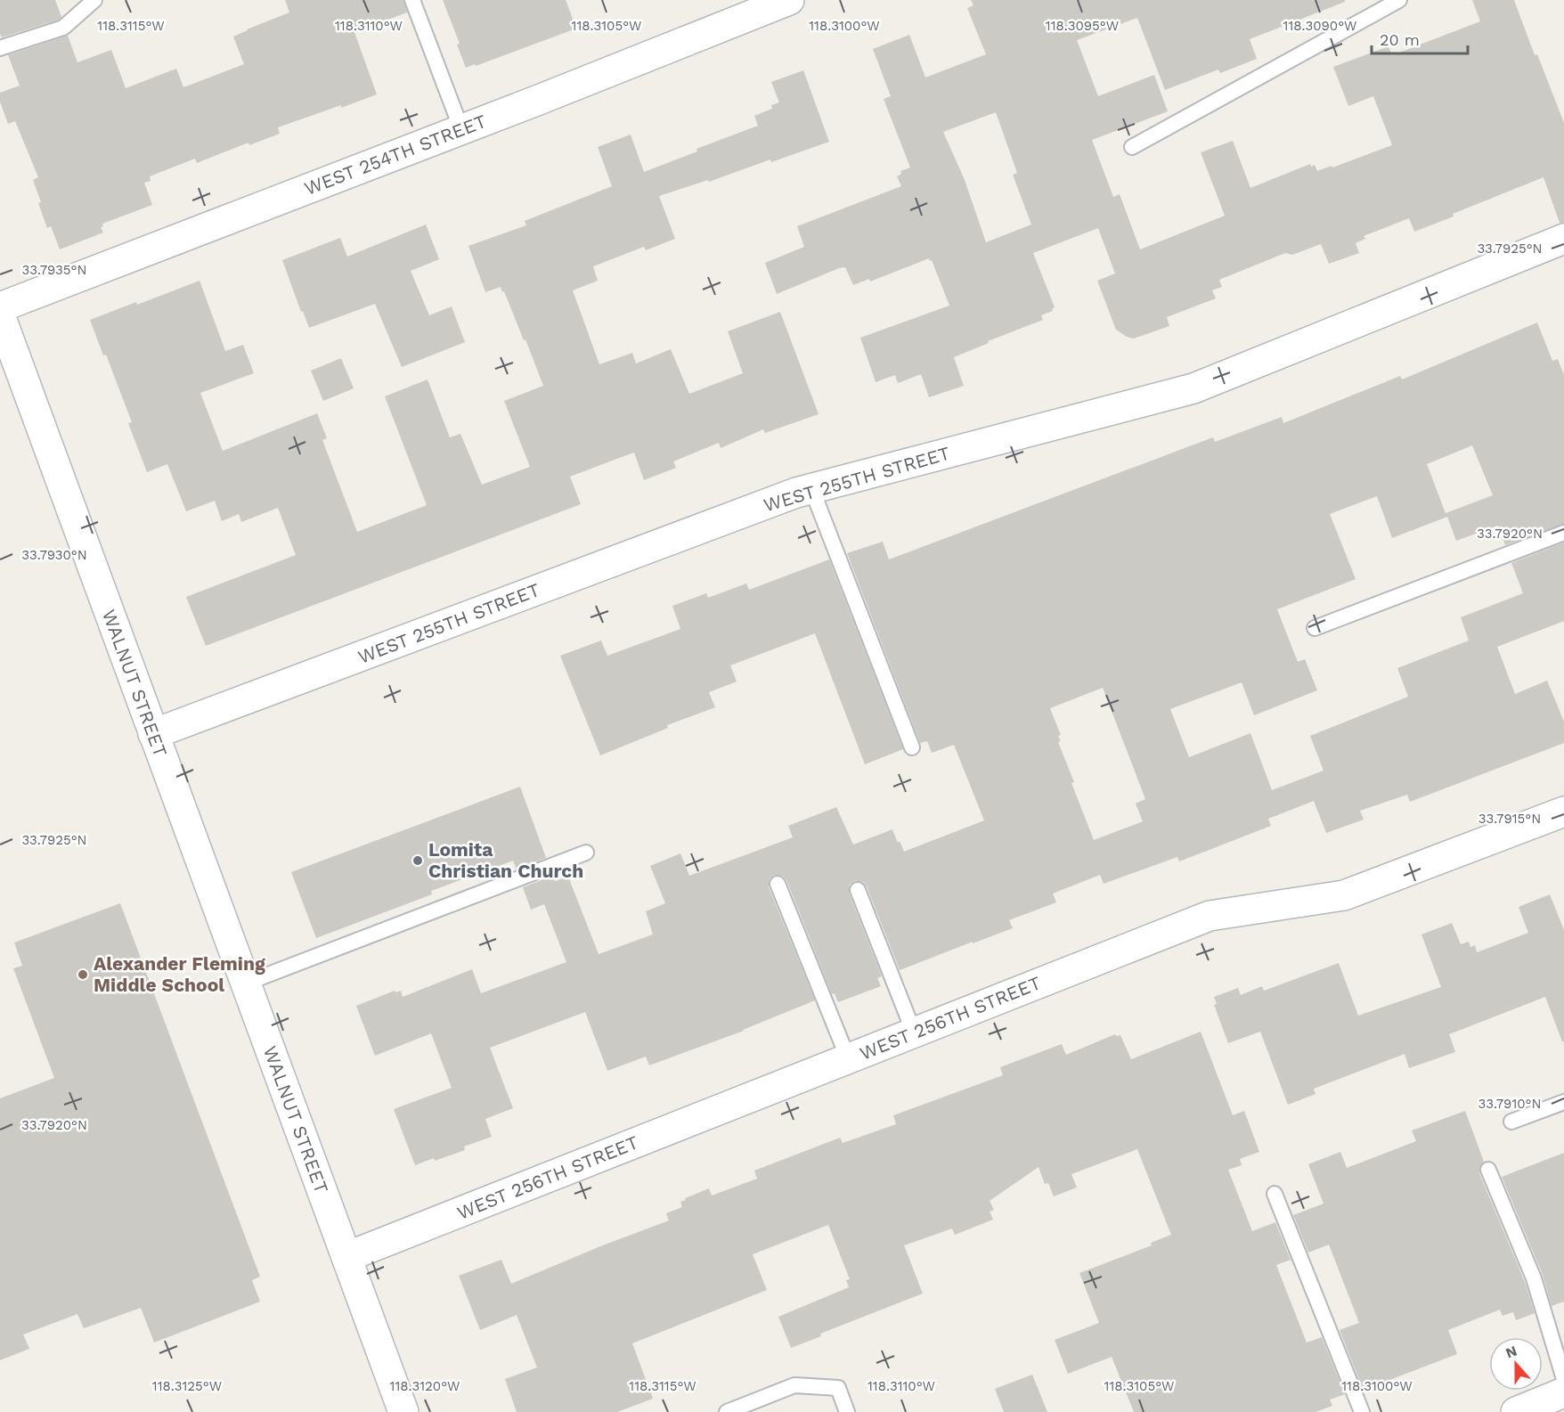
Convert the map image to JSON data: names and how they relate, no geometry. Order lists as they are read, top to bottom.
{
  "streets": {
    "street": [
      "WEST 254TH STREET",
      "WEST 255TH STREET",
      "WALNUT STREET",
      "WEST 256TH STREET"
    ]
  },
  "crossings": [
    ["WEST 255TH STREET", "WALNUT STREET"],
    ["WALNUT STREET", "WEST 256TH STREET"]
  ],
  "places": ["Lomita Christian Church", "Alexander Fleming Middle School"],
  "scale_bar": "20 m",
  "north": "top",
  "coordinates": [
    "118.3100°W",
    "118.3095°W",
    "118.3090°W",
    "118.3115°W",
    "118.3110°W",
    "118.3105°W",
    "33.7925°N",
    "33.7935°N",
    "33.7920°N",
    "33.7930°N",
    "33.7915°N",
    "33.7910°N",
    "118.3125°W",
    "118.3120°W"
  ]
}
